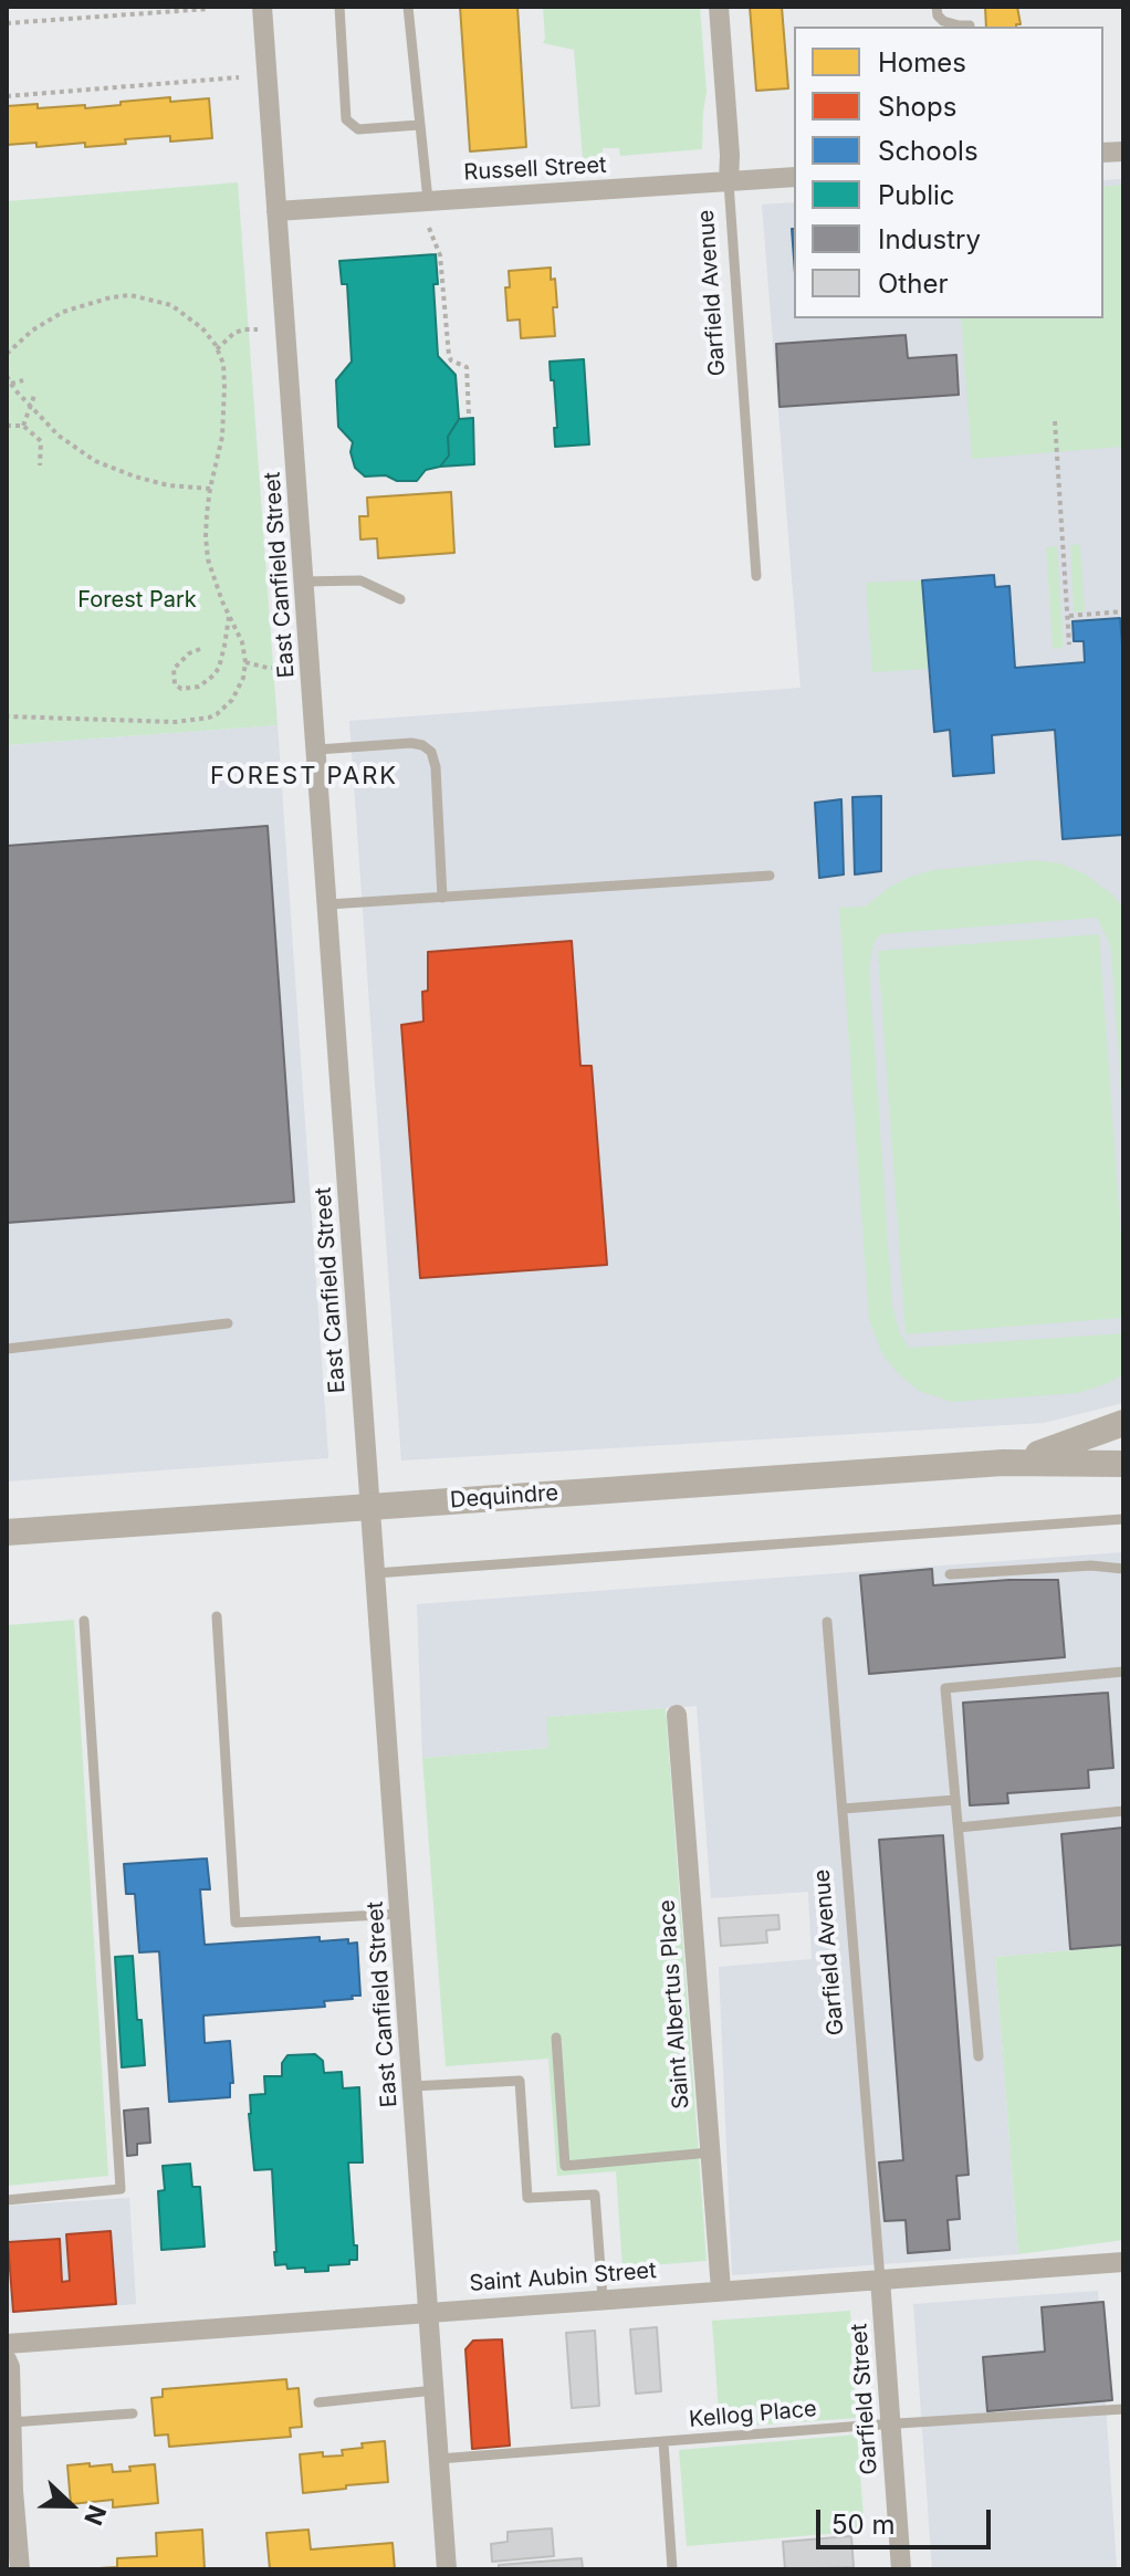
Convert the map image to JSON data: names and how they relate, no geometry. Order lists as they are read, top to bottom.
{
  "streets": {
    "street": [
      "Russell Street",
      "Garfield Avenue",
      "East Canfield Street",
      "Dequindre",
      "Saint Albertus Place",
      "Saint Aubin Street",
      "Garfield Street"
    ],
    "lane": ["Kellog Place"]
  },
  "crossings": [
    ["Russell Street", "Garfield Avenue"],
    ["Russell Street", "East Canfield Street"],
    ["Garfield Avenue", "Saint Aubin Street"],
    ["Garfield Avenue", "Garfield Street"],
    ["East Canfield Street", "Dequindre"],
    ["East Canfield Street", "Saint Aubin Street"],
    ["East Canfield Street", "Kellog Place"],
    ["Saint Albertus Place", "Saint Aubin Street"],
    ["Saint Aubin Street", "Garfield Street"],
    ["Garfield Street", "Kellog Place"]
  ],
  "districts": ["FOREST PARK"],
  "parks": ["Forest Park"],
  "legend": [
    "Homes",
    "Shops",
    "Schools",
    "Public",
    "Industry",
    "Other"
  ],
  "scale_bar": "50 m",
  "north": "right"
}
